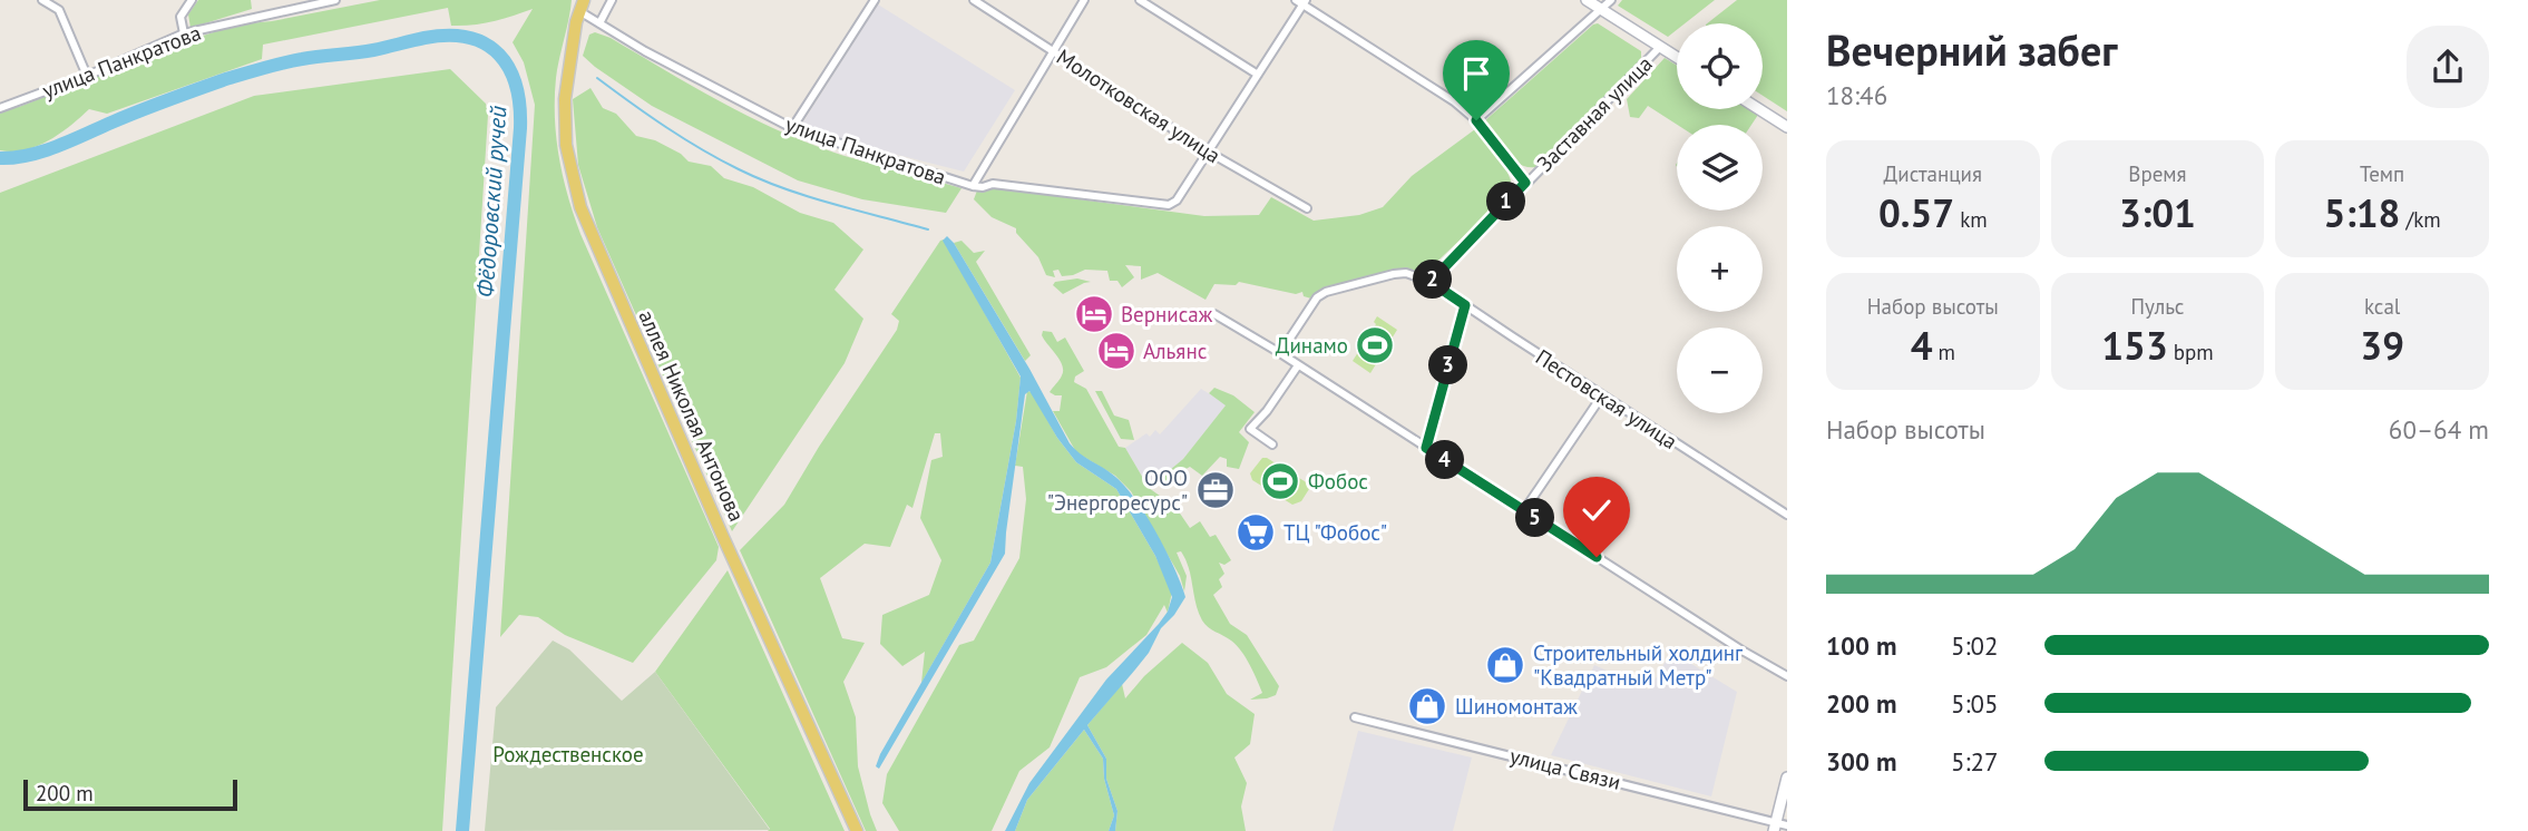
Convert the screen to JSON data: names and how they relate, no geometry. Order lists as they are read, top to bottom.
{
  "streets": {
    "main road": ["аллея Николая Антонова"],
    "street": [
      "улица Панкратова",
      "Молотковская улица",
      "Заставная улица",
      "Пестовская улица",
      "улица Связи"
    ]
  },
  "crossings": [
    ["улица Панкратова", "Молотковская улица"],
    ["улица Панкратова", "аллея Николая Антонова"],
    ["Заставная улица", "Пестовская улица"]
  ],
  "water": ["Фёдоровский ручей"],
  "parks": ["Рождественское"],
  "places": {
    "hotel": ["Вернисаж", "Альянс"],
    "sports": ["Динамо", "Фобос"],
    "office": ["ООО \"Энергоресурс\""],
    "supermarket": ["ТЦ \"Фобос\""],
    "shop": ["Строительный холдинг \"Квадратный Метр\"", "Шиномонтаж"]
  },
  "scale_bar": "200 m",
  "page": {
    "heading": ["Вечерний забег", "18:46"],
    "map_buttons": ["+", "−"],
    "stats": [
      ["Дистанция", "0.57 km"],
      ["Время", "3:01"],
      ["Темп", "5:18 /km"],
      ["Набор высоты", "4 m"],
      ["Пульс", "153 bpm"],
      ["kcal", "39"]
    ],
    "pins": [
      "1",
      "2",
      "3",
      "4",
      "5"
    ],
    "chart": ["Набор высоты", "60–64 m"],
    "list": [
      {
        "name": "100 m",
        "note": "5:02"
      },
      {
        "name": "200 m",
        "note": "5:05"
      },
      {
        "name": "300 m",
        "note": "5:27"
      }
    ],
    "scale": "200 m"
  }
}
